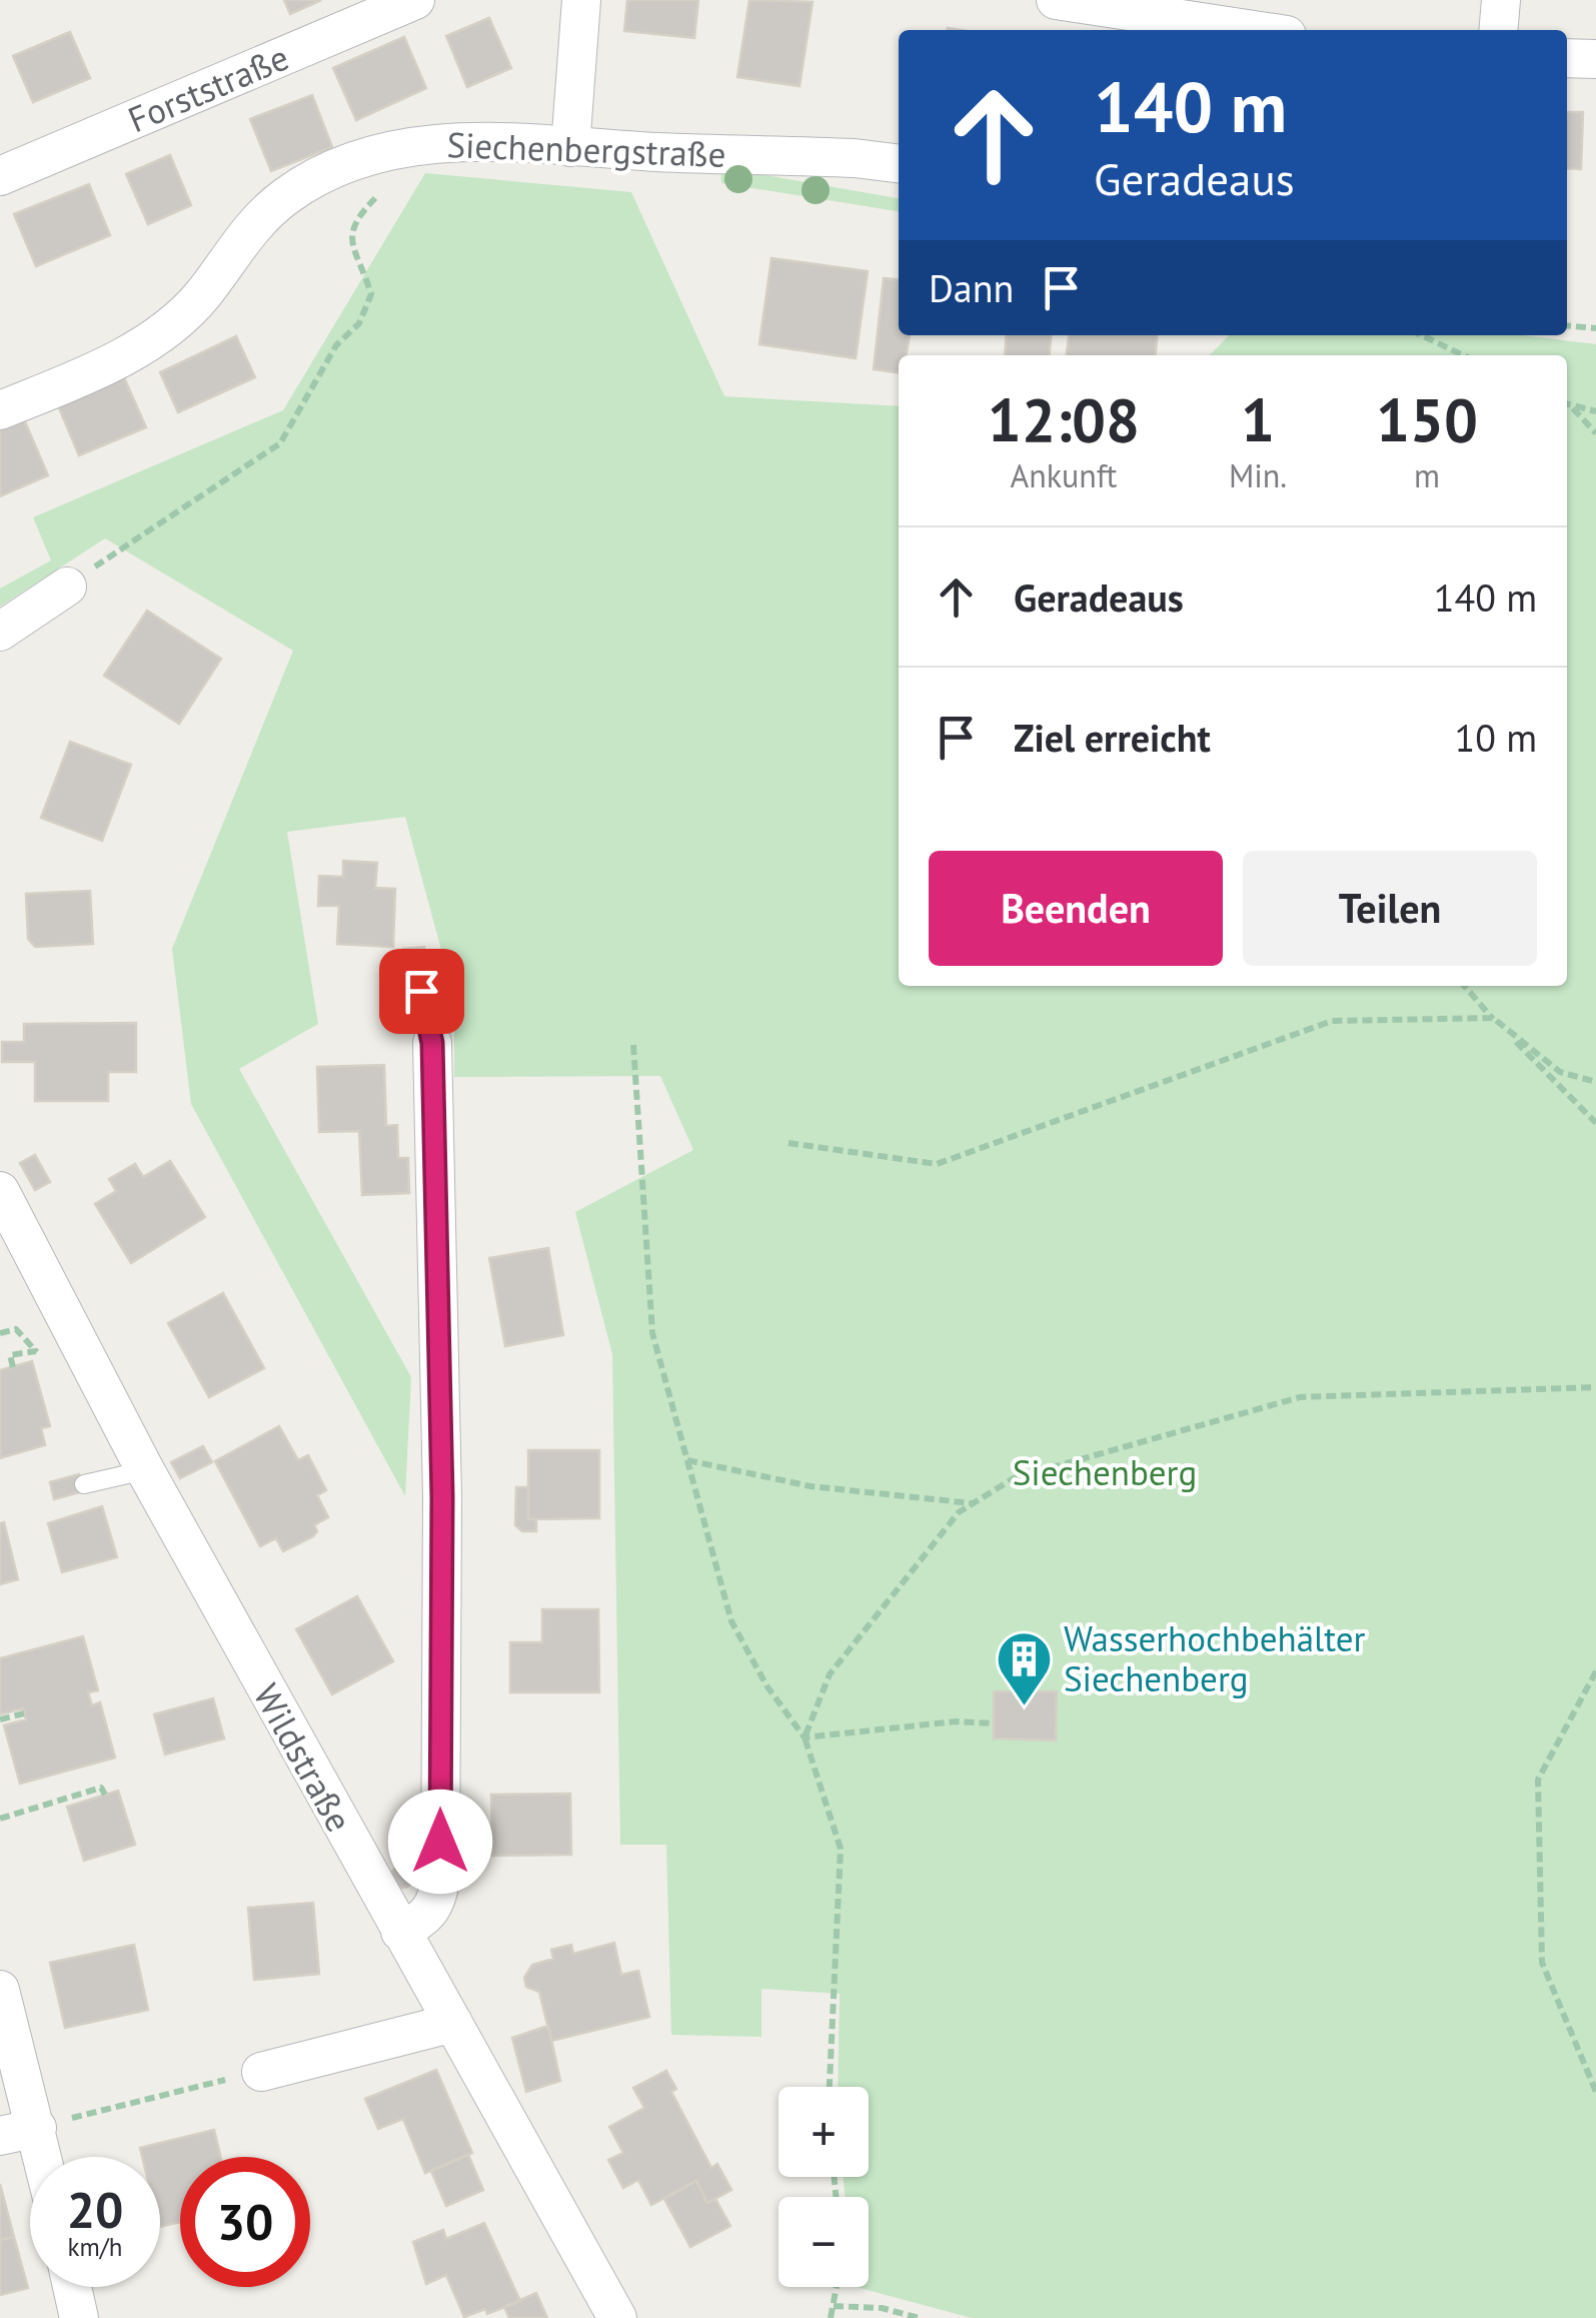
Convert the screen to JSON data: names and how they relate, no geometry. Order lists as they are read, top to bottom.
{
  "streets": {
    "street": ["Forststraße", "Siechenbergstraße", "Wildstraße"]
  },
  "parks": ["Siechenberg"],
  "places": {
    "building": ["Wasserhochbehälter Siechenberg"]
  },
  "page": {
    "turn": ["140 m", "Geradeaus"],
    "then": "Dann",
    "eta": [
      "12:08",
      "Ankunft",
      "1",
      "Min.",
      "150",
      "m"
    ],
    "list": [
      {
        "name": "Geradeaus",
        "value": "140 m"
      },
      {
        "name": "Ziel erreicht",
        "value": "10 m"
      }
    ],
    "buttons": ["Beenden", "Teilen"],
    "map_buttons": ["+", "−"],
    "speed": "20 km/h",
    "limit": "30"
  }
}
